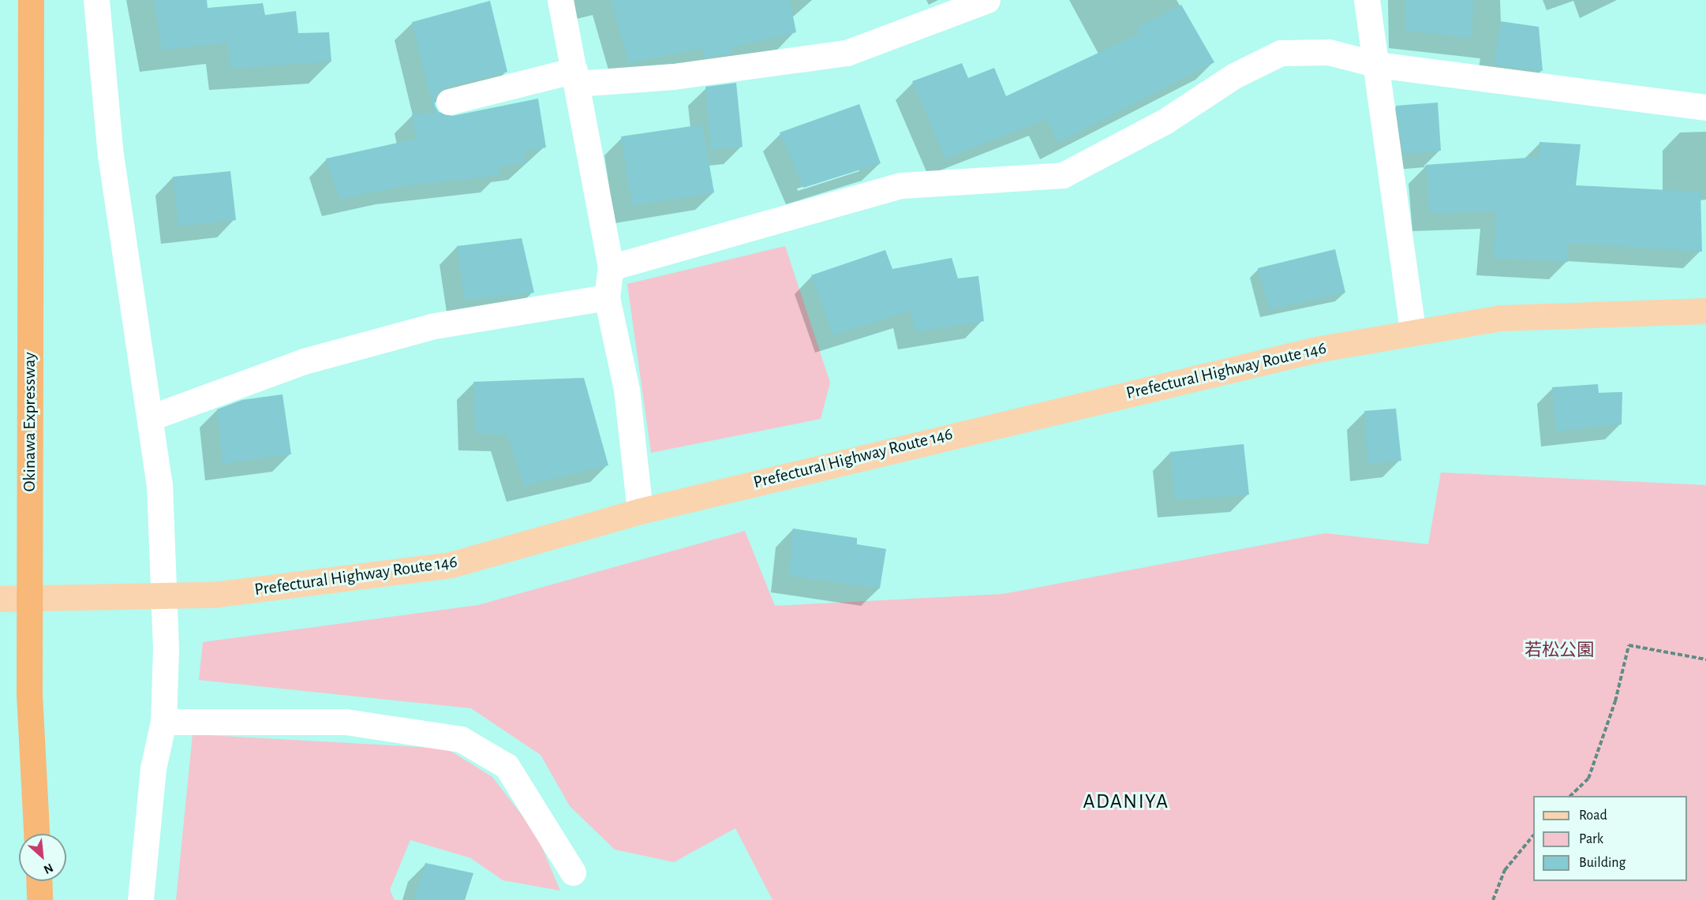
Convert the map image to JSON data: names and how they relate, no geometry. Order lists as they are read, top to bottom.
{
  "streets": {
    "highway": ["Okinawa Expressway"],
    "main road": ["Prefectural Highway Route 146"]
  },
  "districts": ["ADANIYA"],
  "parks": ["若松公園"],
  "legend": ["Road", "Park", "Building"],
  "north": "bottom right"
}
